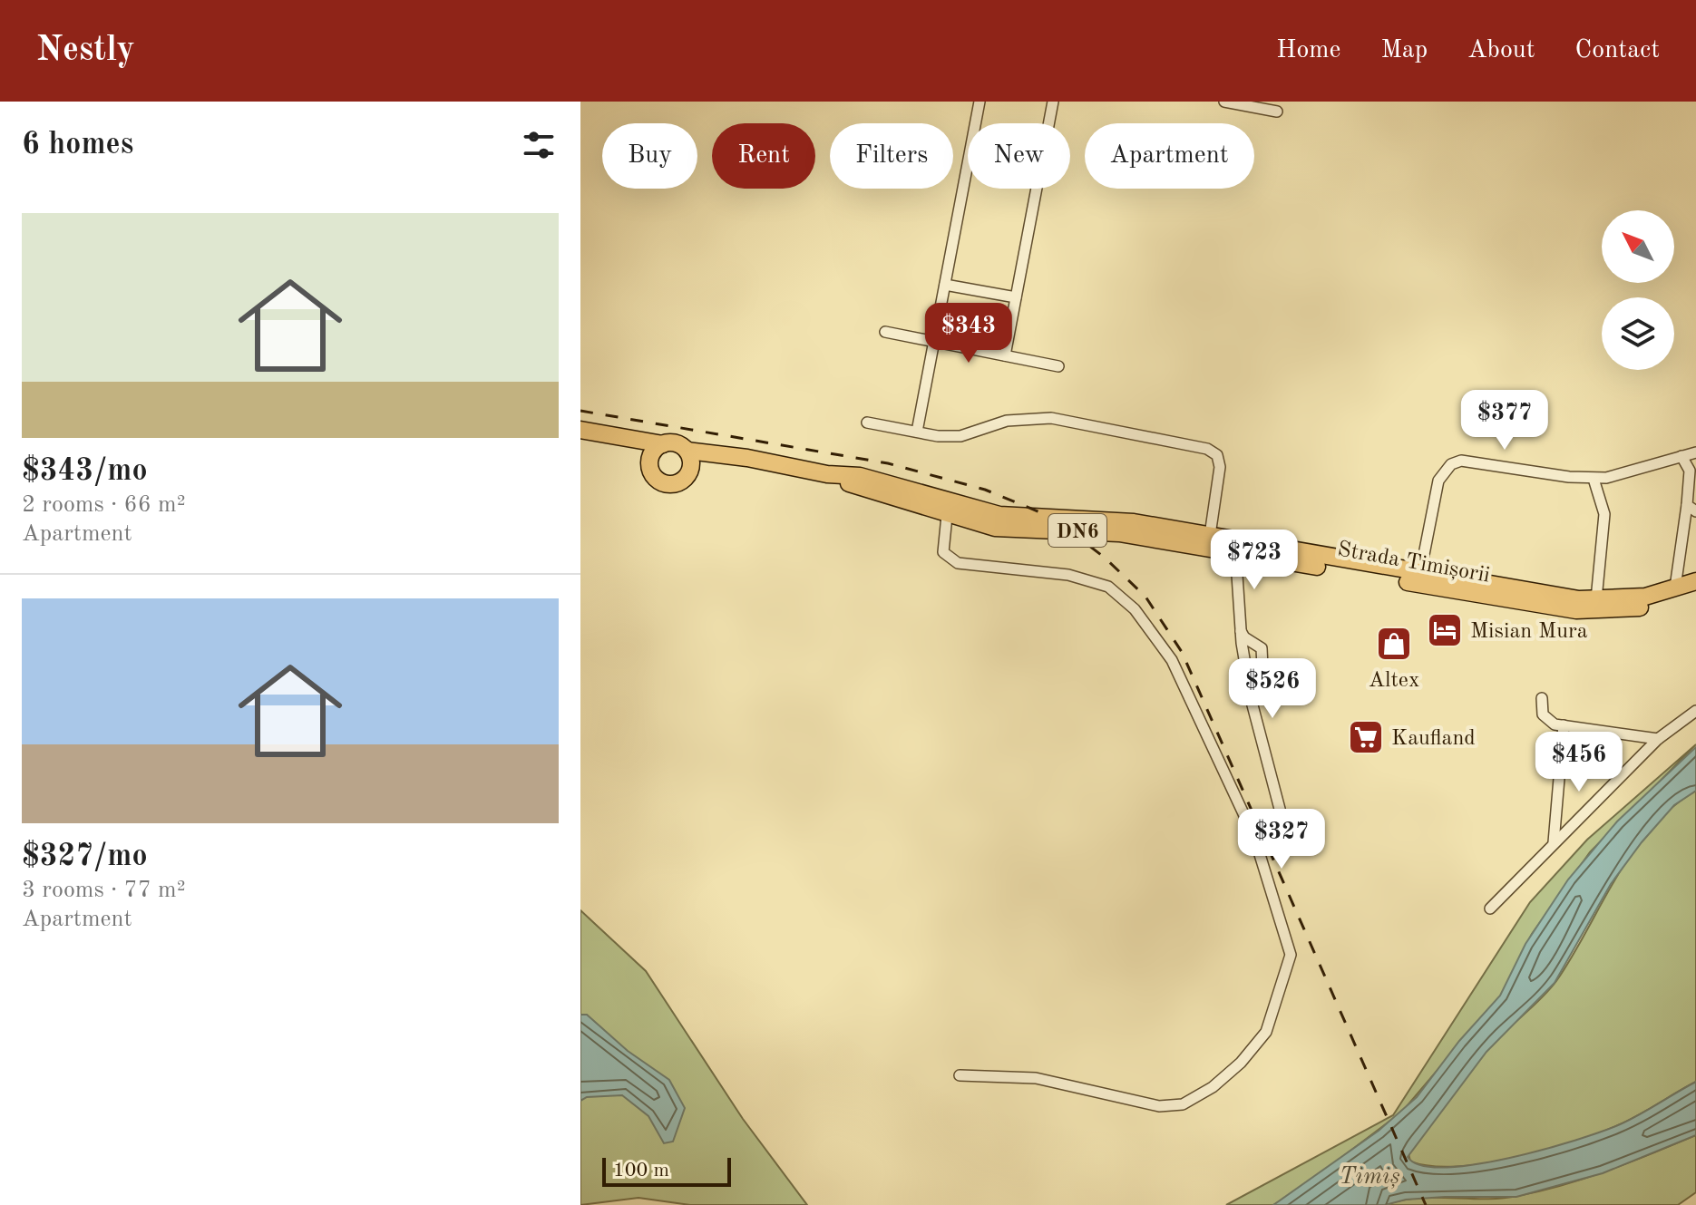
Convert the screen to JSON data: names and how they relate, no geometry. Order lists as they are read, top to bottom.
{
  "streets": {
    "main road": ["DN6", "Strada Timișorii"]
  },
  "water": ["Timiș"],
  "places": {
    "hotel": ["Misian Mura"],
    "shop": ["Altex"],
    "supermarket": ["Kaufland"]
  },
  "scale_bar": "100 m",
  "north": "top left",
  "page": {
    "header": "Nestly",
    "nav": [
      "Home",
      "Map",
      "About",
      "Contact"
    ],
    "heading": "6 homes",
    "chip": [
      "Buy",
      "Rent",
      "Filters",
      "New",
      "Apartment"
    ],
    "list": [
      {
        "name": "$343/mo",
        "note": "2 rooms · 66 m² · Apartment"
      },
      {
        "name": "$327/mo",
        "note": "3 rooms · 77 m² · Apartment"
      }
    ],
    "price": [
      "$343",
      "$377",
      "$723",
      "$526",
      "$456",
      "$327"
    ],
    "scale": "100 m"
  }
}
